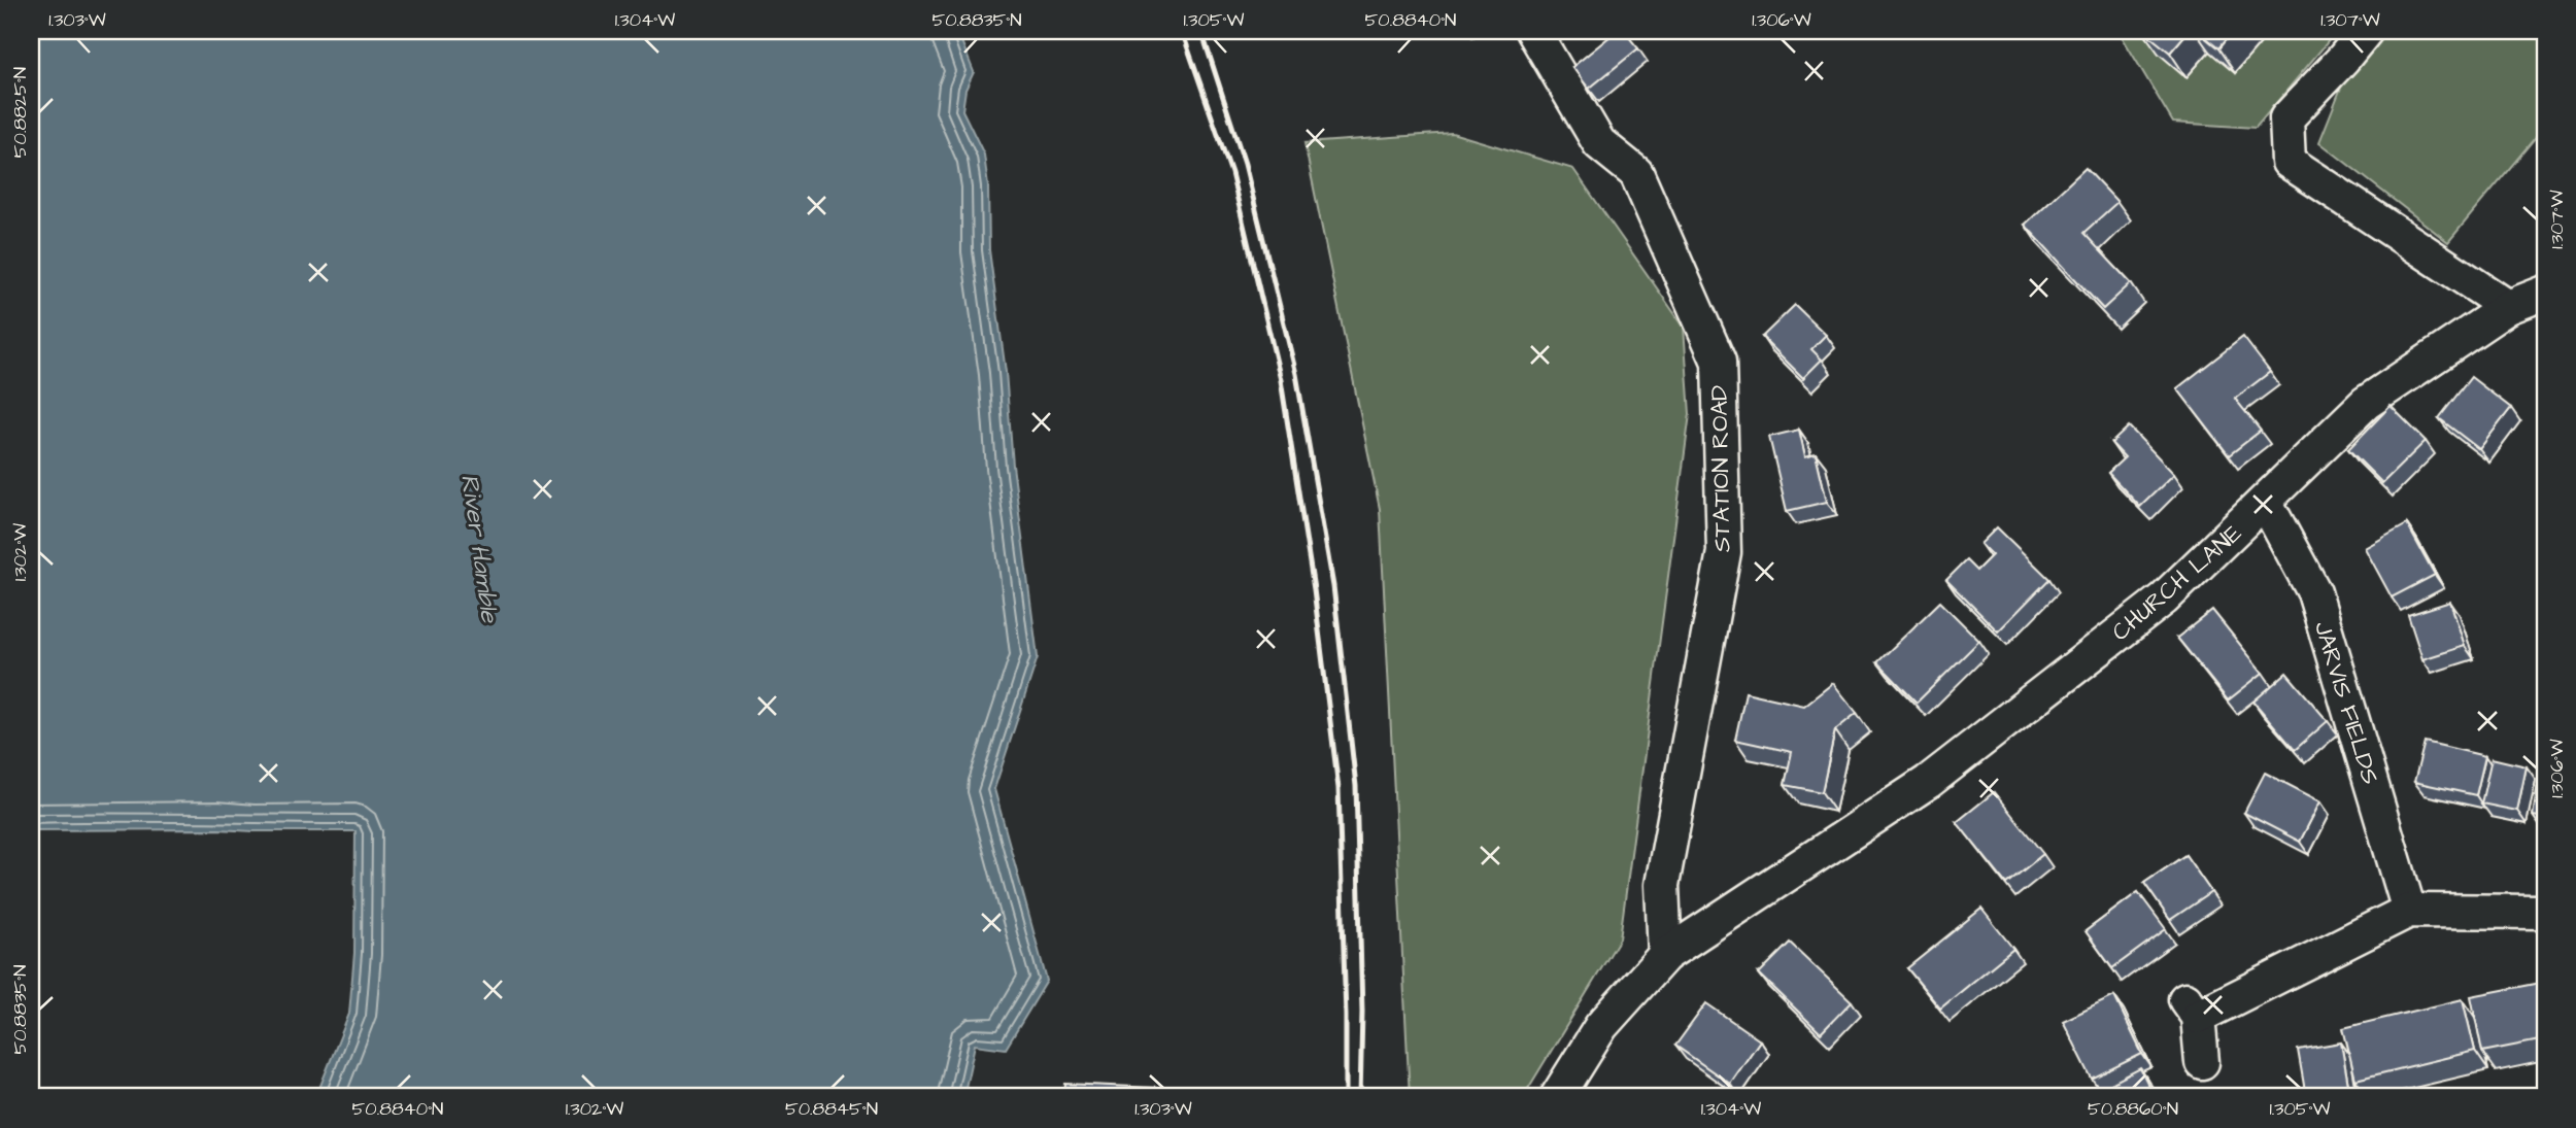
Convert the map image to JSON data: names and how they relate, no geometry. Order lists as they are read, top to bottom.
{
  "streets": {
    "street": ["STATION ROAD", "CHURCH LANE", "JARVIS FIELDS"]
  },
  "crossings": [
    ["STATION ROAD", "CHURCH LANE"],
    ["CHURCH LANE", "JARVIS FIELDS"]
  ],
  "water": ["River Hamble"],
  "coordinates": [
    "1.303°W",
    "1.304°W",
    "50.8835°N",
    "1.305°W",
    "50.8840°N",
    "1.306°W",
    "1.307°W",
    "50.8825°N",
    "1.302°W",
    "50.8845°N",
    "50.8860°N"
  ]
}
